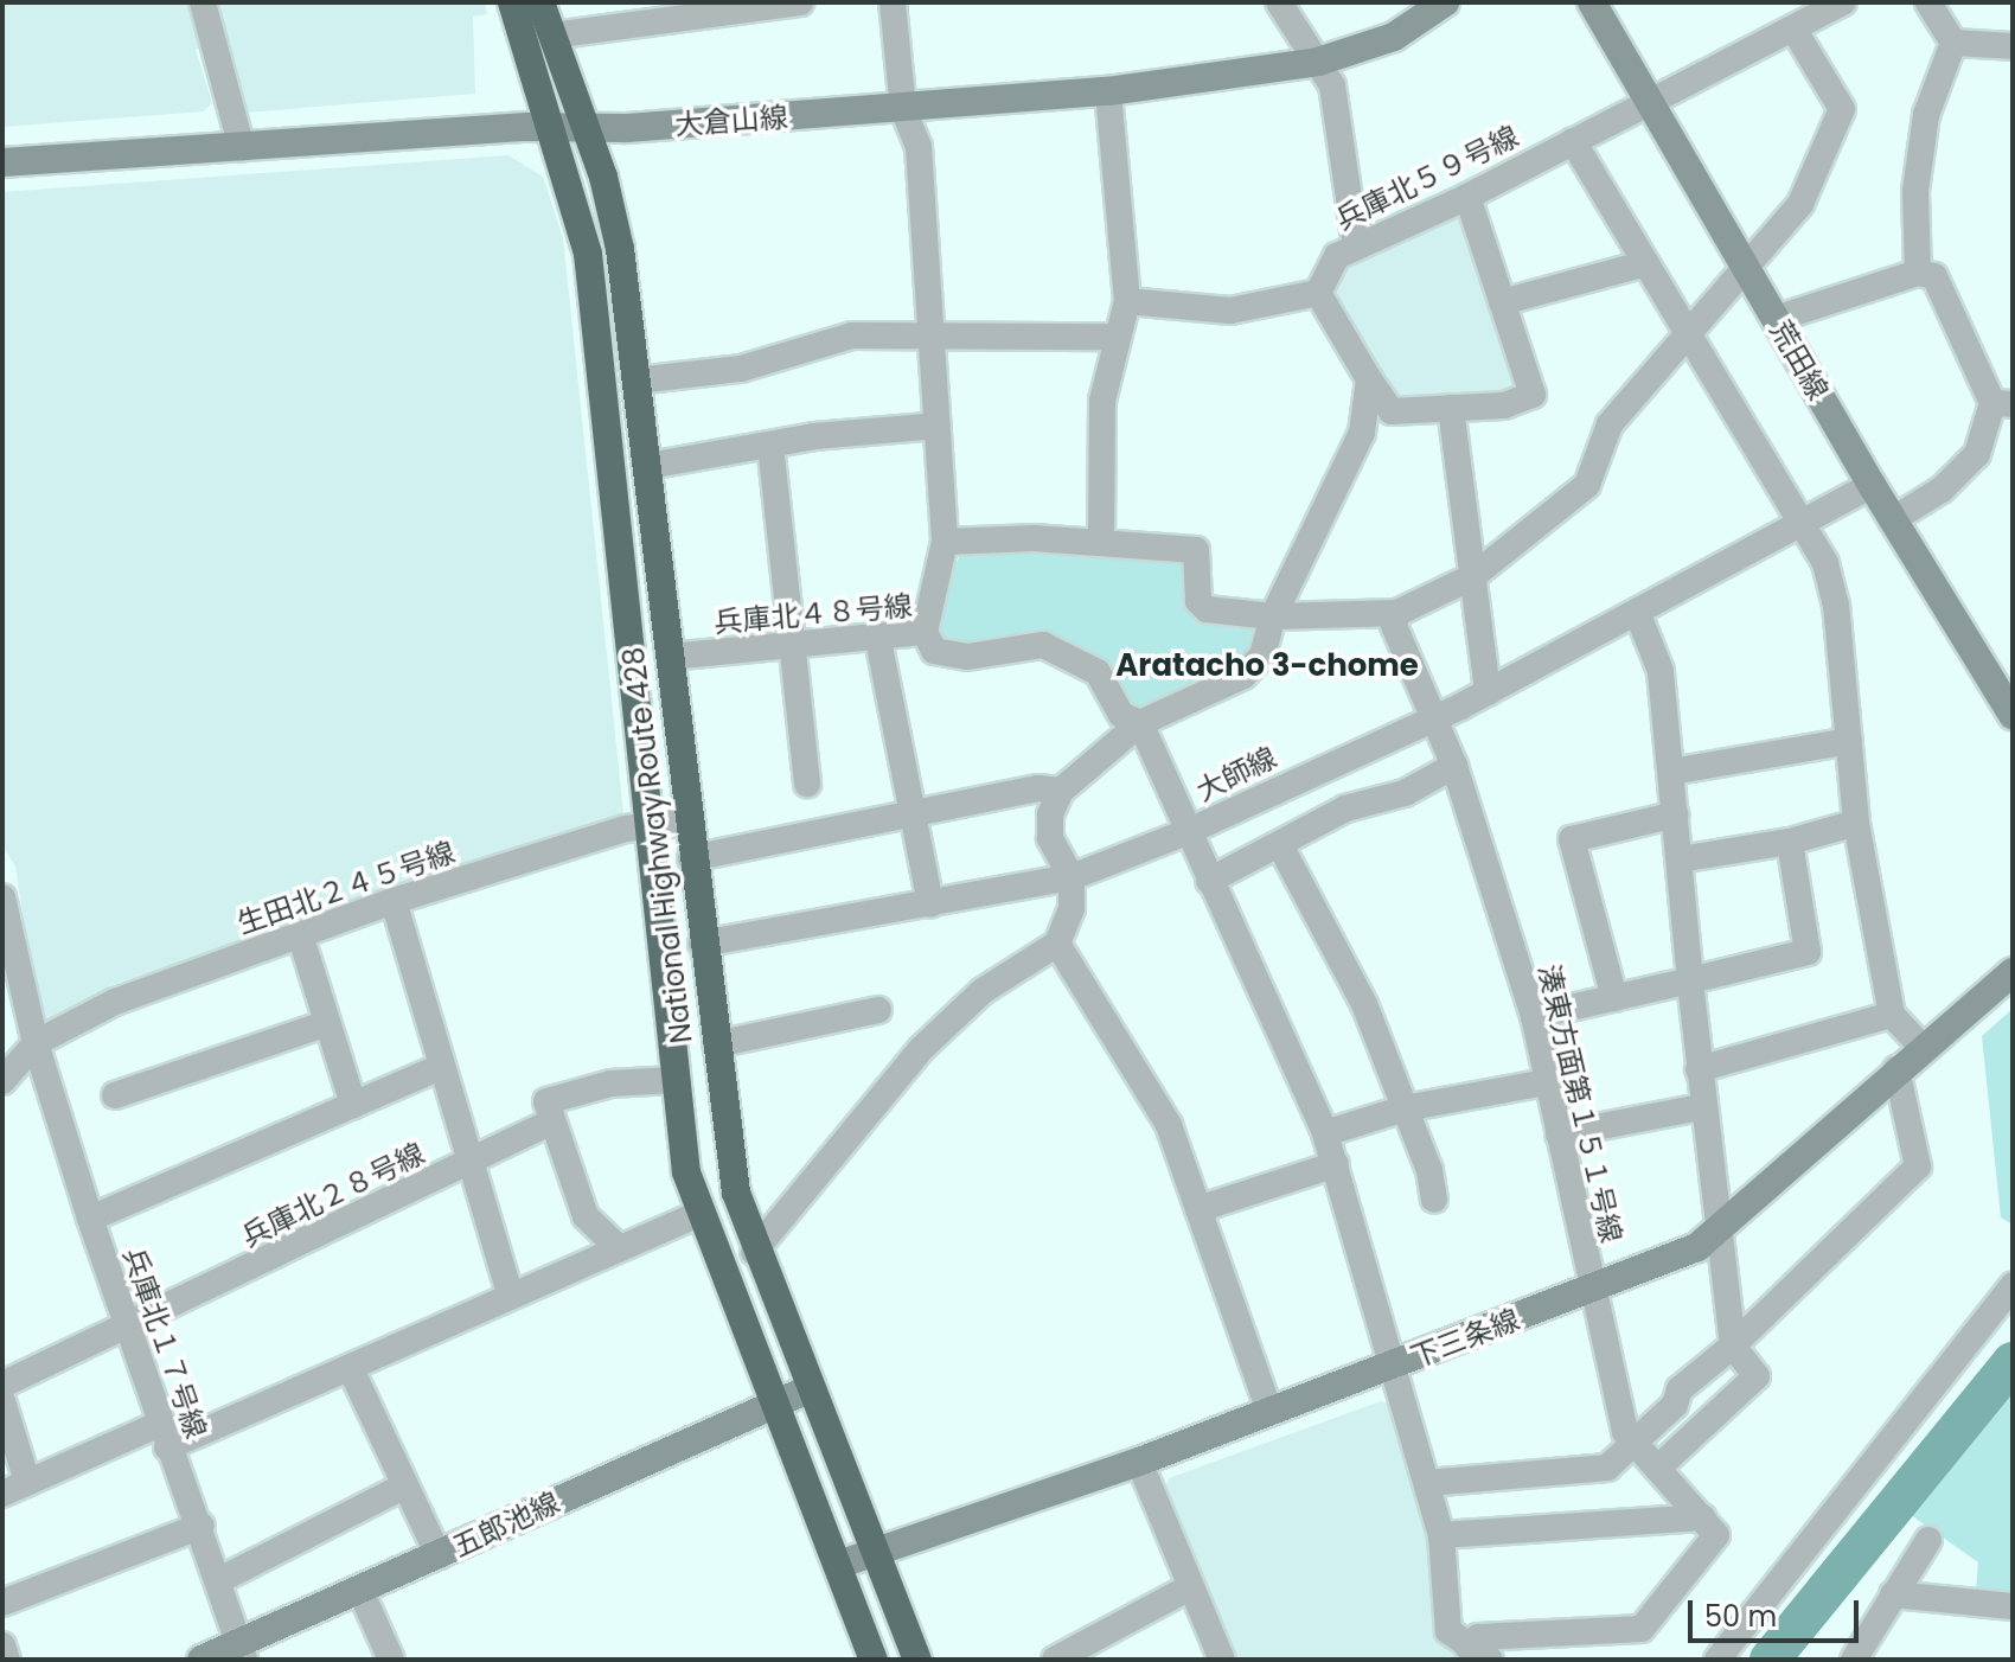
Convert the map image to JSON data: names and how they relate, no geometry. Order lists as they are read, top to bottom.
{
  "streets": {
    "highway": ["National Highway Route 428"],
    "street": [
      "大倉山線",
      "兵庫北５９号線",
      "荒田線",
      "兵庫北４８号線",
      "大師線",
      "生田北２４５号線",
      "湊東方面第１５１号線",
      "兵庫北２８号線",
      "下三条線",
      "兵庫北１７号線",
      "五郎池線"
    ]
  },
  "crossings": [
    ["大倉山線", "National Highway Route 428"],
    ["兵庫北５９号線", "荒田線"],
    ["荒田線", "大師線"],
    ["兵庫北４８号線", "大師線"],
    ["兵庫北４８号線", "National Highway Route 428"],
    ["兵庫北４８号線", "下三条線"],
    ["大師線", "National Highway Route 428"],
    ["大師線", "湊東方面第１５１号線"],
    ["National Highway Route 428", "生田北２４５号線"],
    ["National Highway Route 428", "兵庫北２８号線"],
    ["National Highway Route 428", "下三条線"],
    ["National Highway Route 428", "五郎池線"],
    ["生田北２４５号線", "兵庫北１７号線"],
    ["湊東方面第１５１号線", "下三条線"],
    ["兵庫北２８号線", "兵庫北１７号線"],
    ["兵庫北１７号線", "五郎池線"]
  ],
  "districts": ["Aratacho 3-chome"],
  "scale_bar": "50 m"
}
